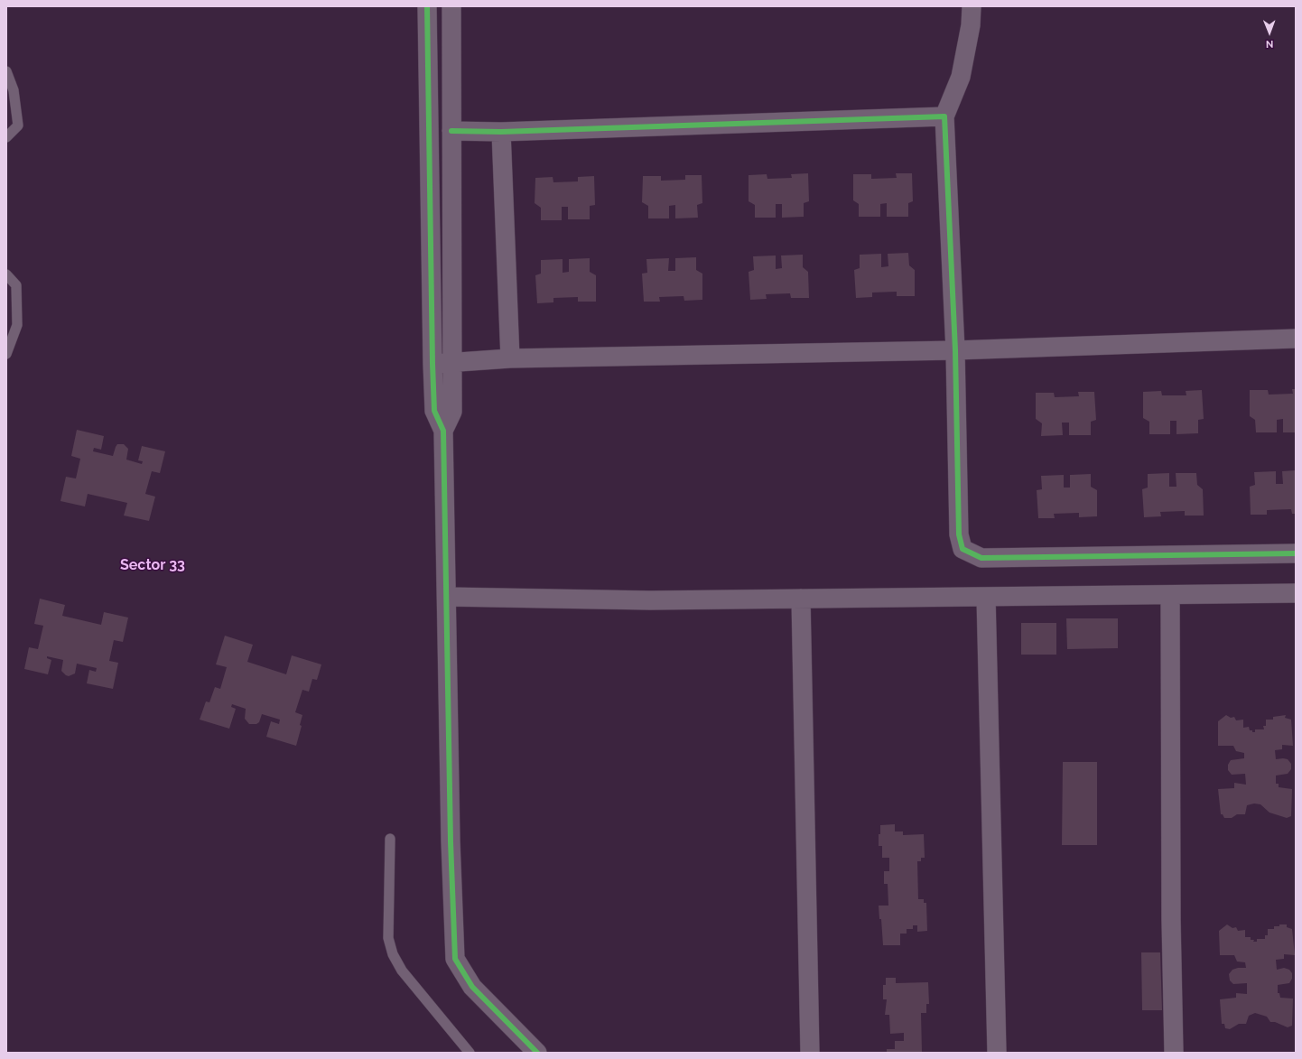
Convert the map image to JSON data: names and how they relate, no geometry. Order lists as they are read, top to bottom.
{
  "districts": ["Sector 33"],
  "north": "bottom"
}
